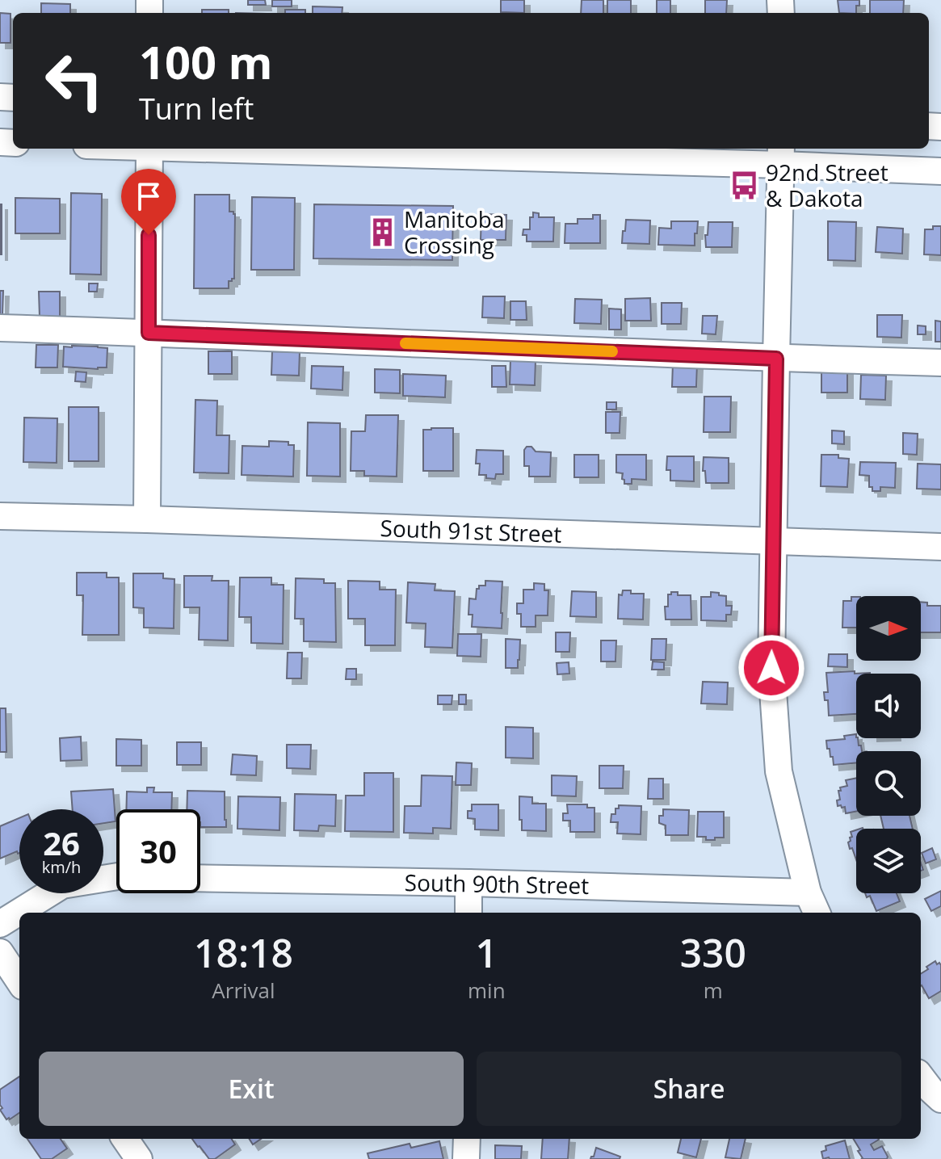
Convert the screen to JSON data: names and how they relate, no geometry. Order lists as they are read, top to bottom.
{
  "streets": {
    "street": ["South 91st Street", "South 90th Street"]
  },
  "places": {
    "bus stop": ["92nd Street & Dakota"],
    "building": ["Manitoba Crossing"]
  },
  "north": "right",
  "page": {
    "turn": ["100 m", "Turn left"],
    "speed": "26 km/h",
    "limit": "30",
    "eta": [
      "18:18",
      "Arrival",
      "1",
      "min",
      "330",
      "m"
    ],
    "buttons": ["Exit", "Share"]
  }
}
